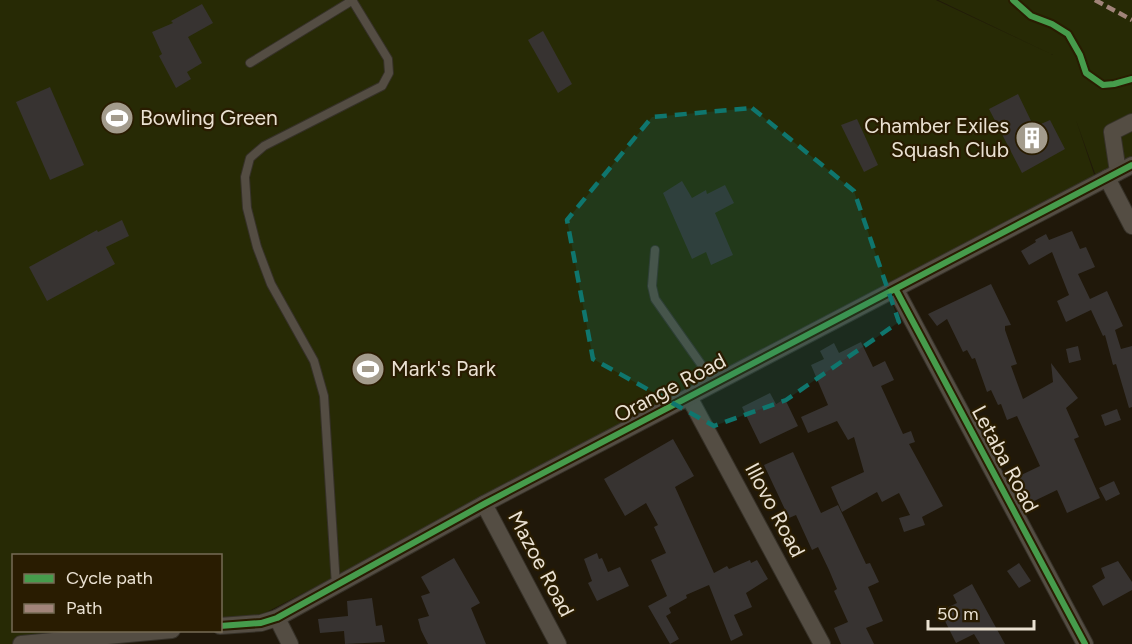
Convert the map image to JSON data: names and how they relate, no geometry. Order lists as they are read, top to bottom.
{
  "streets": {
    "street": [
      "Orange Road",
      "Letaba Road",
      "Illovo Road",
      "Mazoe Road"
    ]
  },
  "crossings": [
    ["Orange Road", "Letaba Road"],
    ["Orange Road", "Illovo Road"],
    ["Orange Road", "Mazoe Road"]
  ],
  "places": {
    "sports": ["Bowling Green", "Mark's Park"],
    "building": ["Chamber Exiles Squash Club"]
  },
  "legend": ["Cycle path", "Path"],
  "scale_bar": "50 m"
}
